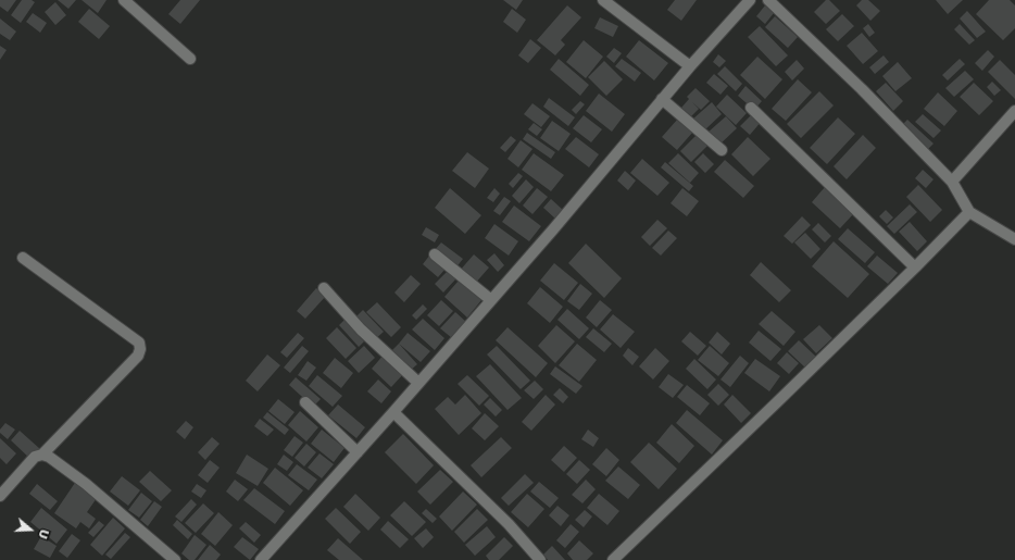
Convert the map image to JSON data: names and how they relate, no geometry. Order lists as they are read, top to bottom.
{
  "north": "right"
}
